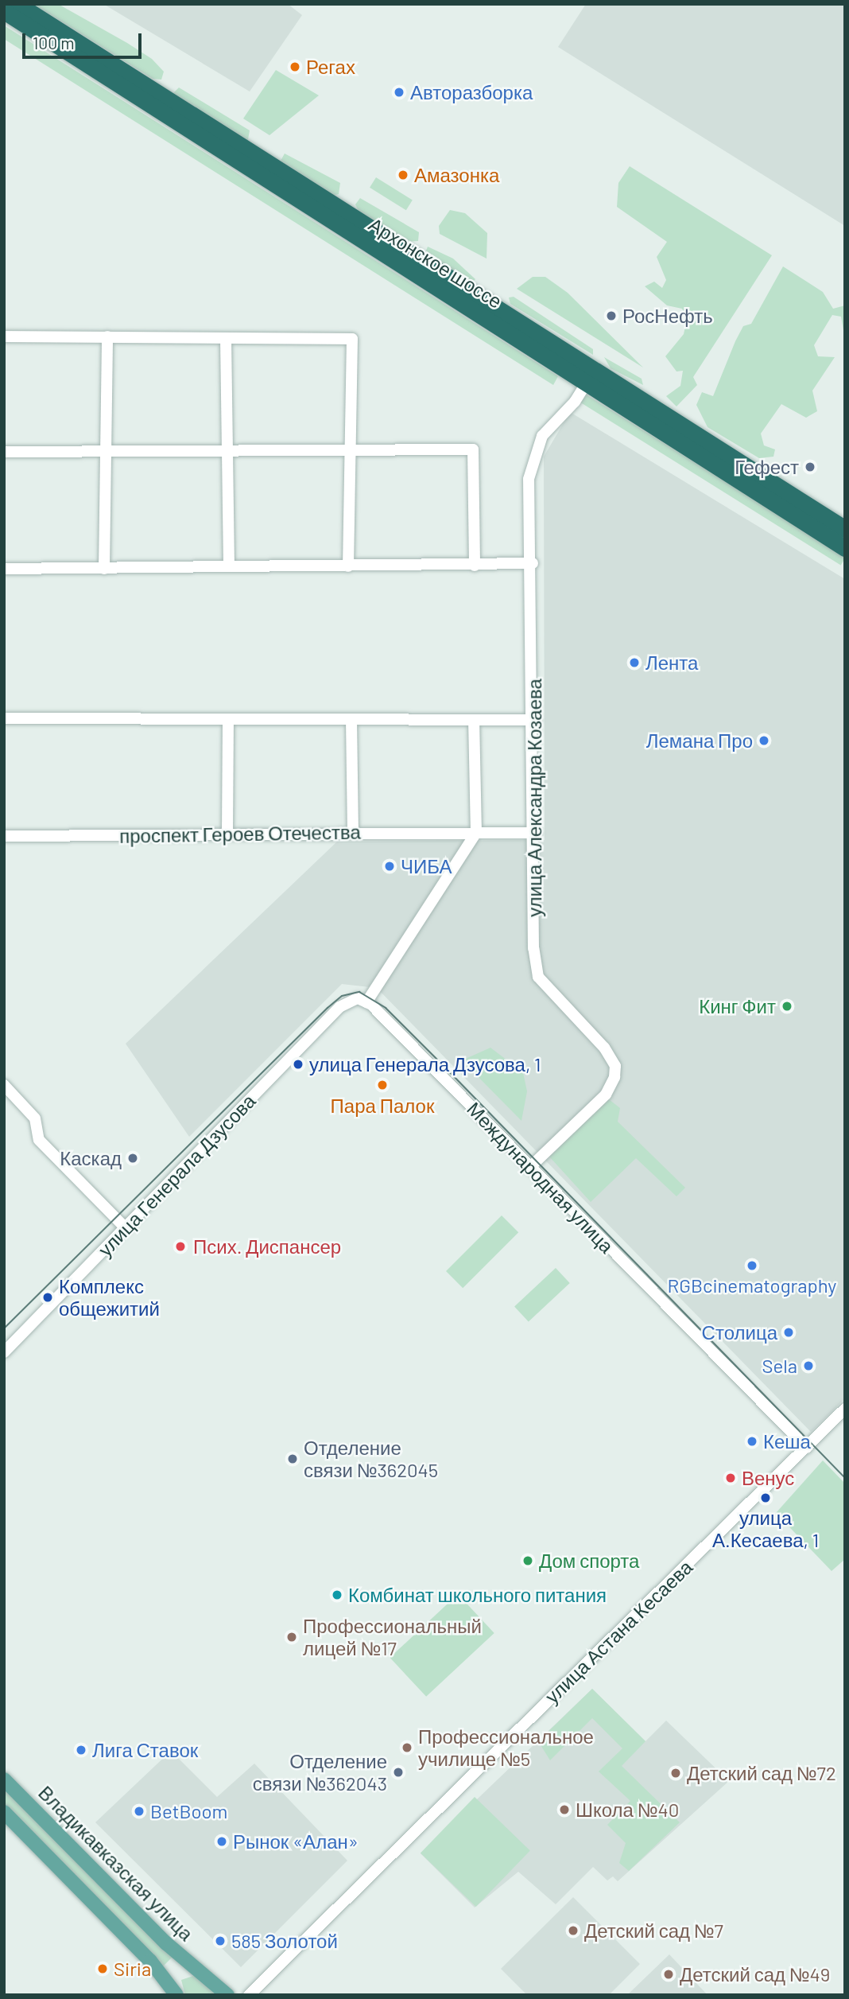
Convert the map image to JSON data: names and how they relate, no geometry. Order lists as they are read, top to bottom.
{
  "streets": {
    "highway": ["Архонское шоссе"],
    "main road": ["Владикавказская улица"],
    "street": [
      "улица Александра Козаева",
      "проспект Героев Отечества",
      "улица Генерала Дзусова",
      "Международная улица",
      "улица Астана Кесаева"
    ]
  },
  "crossings": [
    ["Архонское шоссе", "улица Александра Козаева"],
    ["улица Александра Козаева", "проспект Героев Отечества"],
    ["улица Александра Козаева", "Международная улица"],
    ["улица Генерала Дзусова", "Международная улица"],
    ["Международная улица", "улица Астана Кесаева"]
  ],
  "places": [
    "Регах",
    "Авторазборка",
    "Амазонка",
    "РосНефть",
    "Гефест",
    "Лента",
    "Лемана Про",
    "ЧИБА",
    "Кинг Фит",
    "улица Генерала Дзусова, 1",
    "Пара Палок",
    "Каскад",
    "Псих. Диспансер",
    "RGBcinematography",
    "Комплекс общежитий",
    "Столица",
    "Sela",
    "Кеша",
    "Отделение связи №362045",
    "Венус",
    "улица А.Кесаева, 1",
    "Дом спорта",
    "Комбинат школьного питания",
    "Профессиональный лицей №17",
    "Профессиональное училище №5",
    "Лига Ставок",
    "Отделение связи №362043",
    "Детский сад №72",
    "Школа №40",
    "BetBoom",
    "Рынок «Алан»",
    "Детский сад №7",
    "585 Золотой",
    "Siria",
    "Детский сад №49"
  ],
  "scale_bar": "100 m"
}
